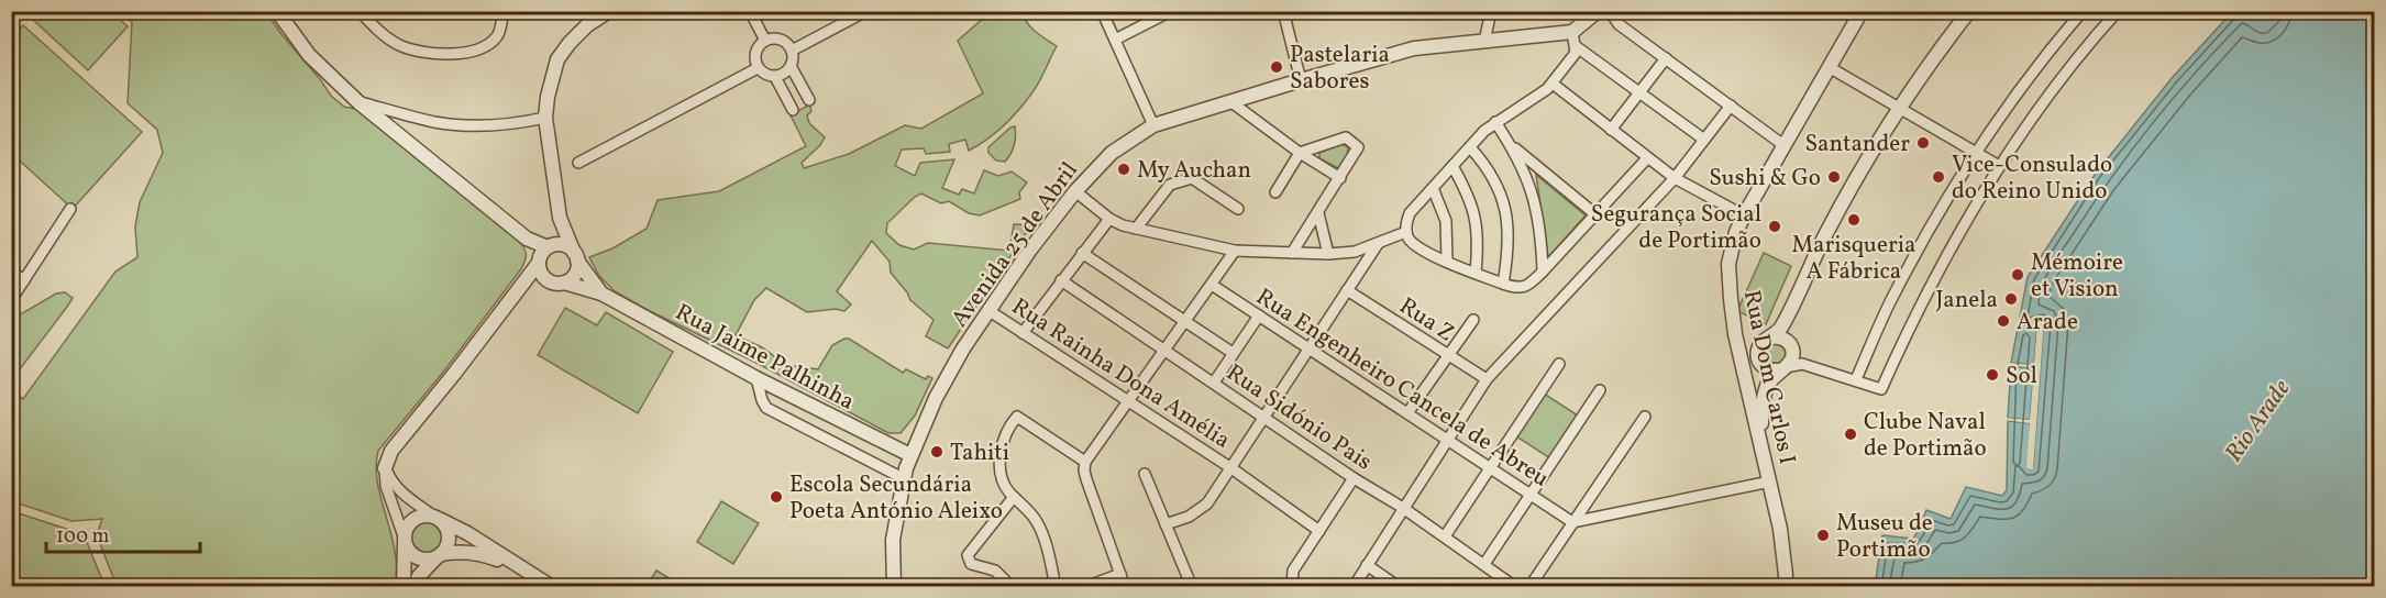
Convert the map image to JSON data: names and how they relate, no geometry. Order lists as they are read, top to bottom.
{
  "streets": {
    "street": [
      "Avenida 25 de Abril",
      "Rua Z",
      "Rua Jaime Palhinha",
      "Rua Rainha Dona Amélia",
      "Rua Dom Carlos I",
      "Rua Engenheiro Cancela de Abreu",
      "Rua Sidónio Pais"
    ]
  },
  "crossings": [
    ["Avenida 25 de Abril", "Rua Jaime Palhinha"],
    ["Avenida 25 de Abril", "Rua Rainha Dona Amélia"]
  ],
  "water": ["Rio Arade"],
  "places": [
    "Pastelaria Sabores",
    "Santander",
    "My Auchan",
    "Sushi & Go",
    "Vice-Consulado do Reino Unido",
    "Marisqueria A Fábrica",
    "Segurança Social de Portimão",
    "Mémoire et Vision",
    "Janela",
    "Arade",
    "Sol",
    "Clube Naval de Portimão",
    "Tahiti",
    "Escola Secundária Poeta António Aleixo",
    "Museu de Portimão"
  ],
  "scale_bar": "100 m"
}
